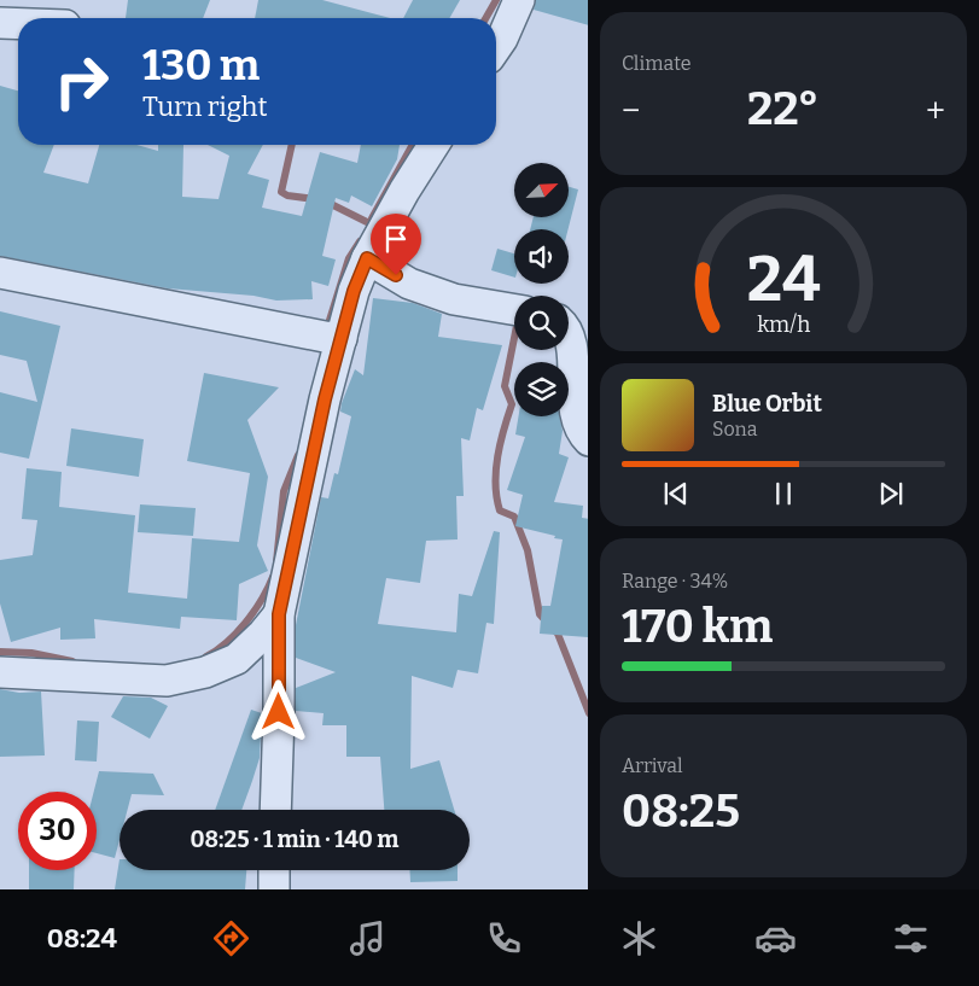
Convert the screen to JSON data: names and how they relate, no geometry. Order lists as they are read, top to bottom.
{
  "north": "top right",
  "page": {
    "tile": [
      "Climate",
      ["Range · 34%", "170 km"],
      ["Arrival", "08:25"]
    ],
    "turn": ["130 m", "Turn right"],
    "heat": ["−", "22°", "+"],
    "song": ["Blue Orbit", "Sona"],
    "limit": "30",
    "trip": "08:25 · 1 min · 140 m",
    "tabs": "08:24",
    "gauge": ["24", "km/h"]
  }
}
